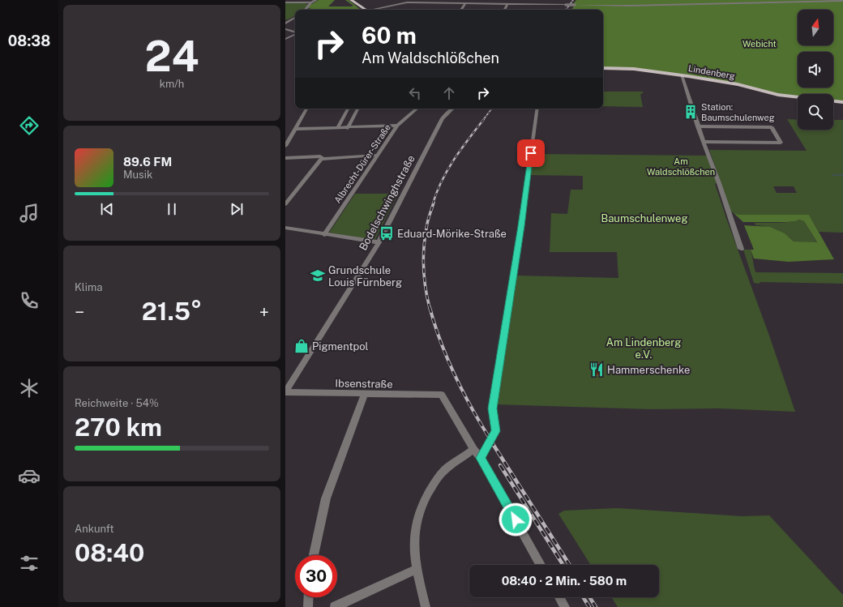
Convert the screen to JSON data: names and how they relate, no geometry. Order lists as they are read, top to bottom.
{
  "streets": {
    "main road": ["Lindenberg"],
    "street": ["Albrecht-Dürer-Straße", "Bodelschwinghstraße", "Ibsenstraße"]
  },
  "crossings": [
    ["Bodelschwinghstraße", "Ibsenstraße"]
  ],
  "parks": [
    "Webicht",
    "Am Waldschlößchen",
    "Baumschulenweg",
    "Am Lindenberg e.V."
  ],
  "places": {
    "building": ["Station: Baumschulenweg"],
    "bus stop": ["Eduard-Mörike-Straße"],
    "school or university": ["Grundschule Louis Fürnberg"],
    "shop": ["Pigmentpol"],
    "restaurant": ["Hammerschenke"]
  },
  "north": "top",
  "page": {
    "tabs": "08:38",
    "tile": [
      ["24", "km/h"],
      "Klima",
      ["Reichweite · 54%", "270 km"],
      ["Ankunft", "08:40"]
    ],
    "turn": ["60 m", "Am Waldschlößchen"],
    "song": ["89.6 FM", "Musik"],
    "heat": ["−", "21.5°", "+"],
    "limit": "30",
    "trip": "08:40 · 2 Min. · 580 m"
  }
}
